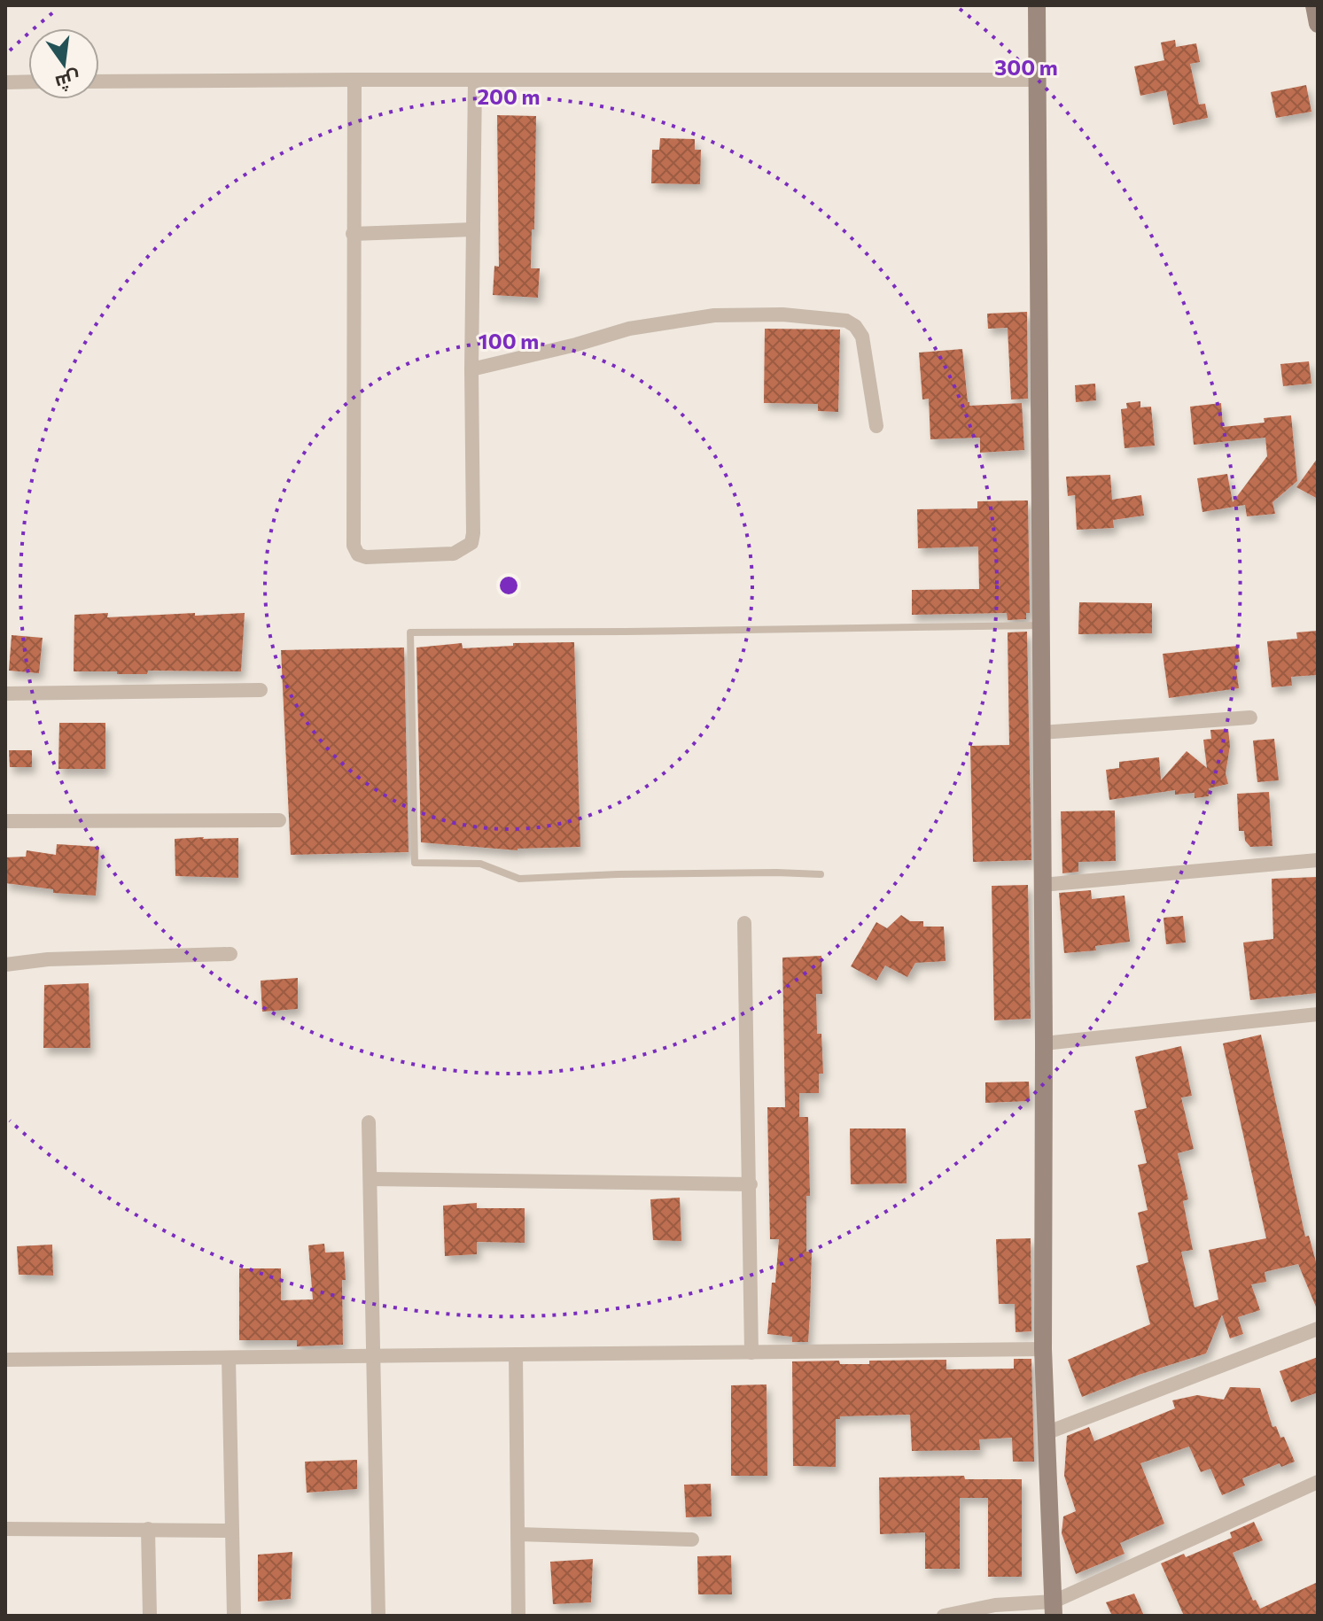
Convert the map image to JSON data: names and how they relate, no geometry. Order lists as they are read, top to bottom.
{
  "north": "bottom",
  "rings": ["300 m", "200 m", "100 m"]
}
